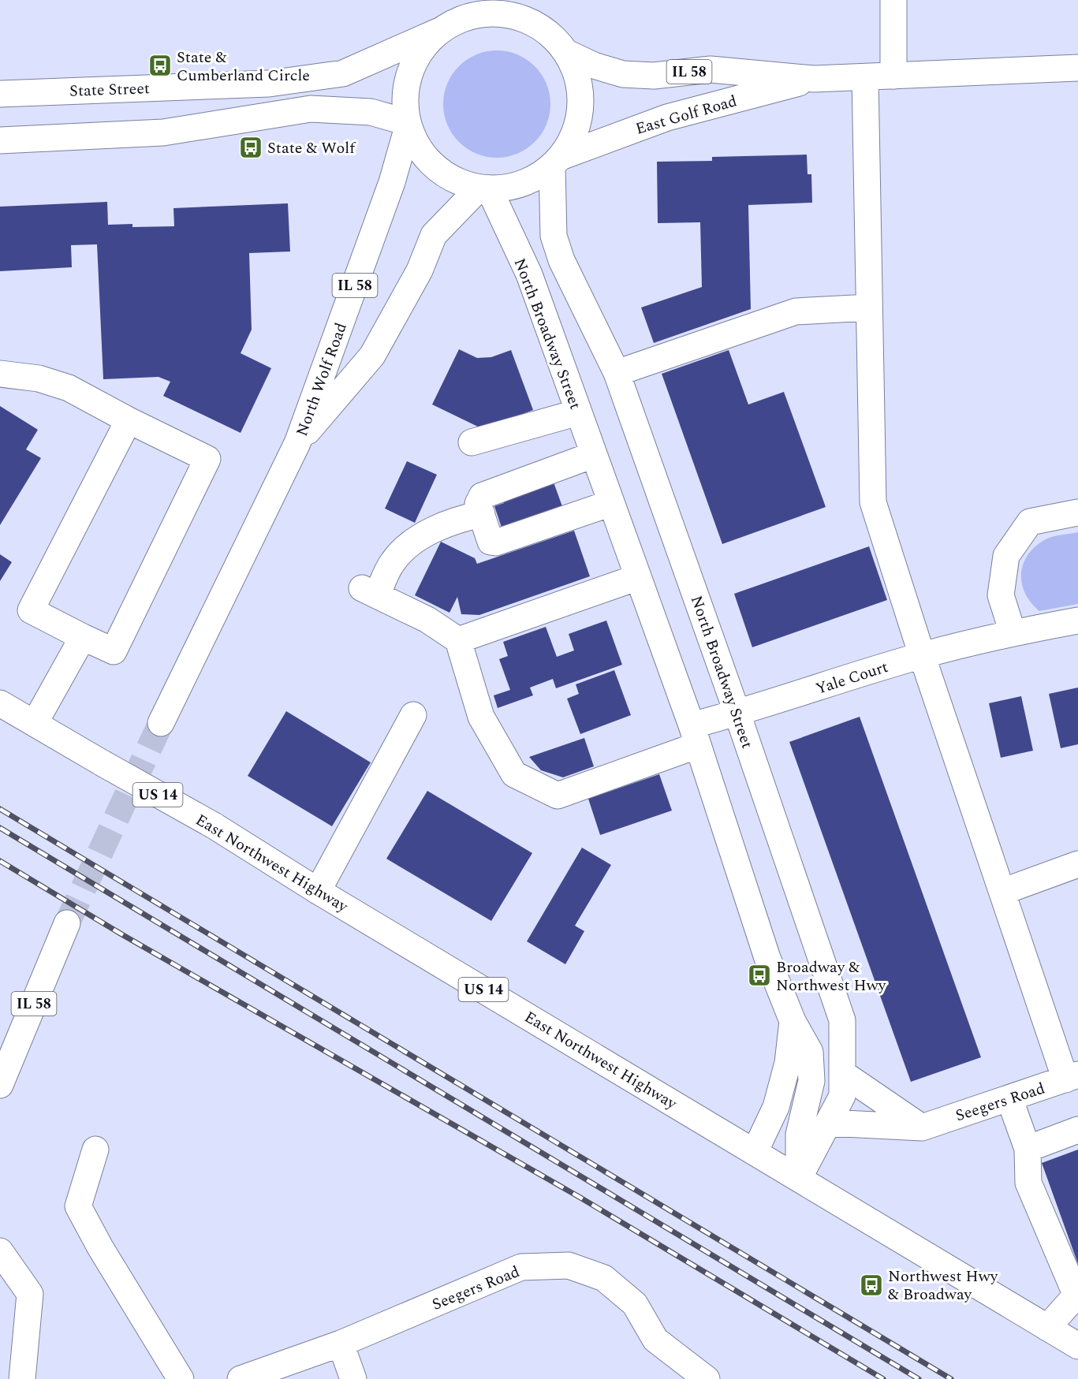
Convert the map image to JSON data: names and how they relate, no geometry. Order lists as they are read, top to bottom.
{
  "streets": {
    "street": [
      "IL 58",
      "State Street",
      "East Golf Road",
      "North Broadway Street",
      "North Wolf Road",
      "Yale Court",
      "US 14",
      "East Northwest Highway",
      "Seegers Road"
    ]
  },
  "crossings": [
    ["IL 58", "State Street"],
    ["IL 58", "East Golf Road"],
    ["IL 58", "North Broadway Street"],
    ["IL 58", "North Wolf Road"],
    ["East Golf Road", "North Broadway Street"],
    ["North Broadway Street", "North Wolf Road"],
    ["North Broadway Street", "Yale Court"],
    ["North Broadway Street", "East Northwest Highway"],
    ["North Broadway Street", "Seegers Road"]
  ],
  "places": {
    "bus stop": [
      "State & Cumberland Circle",
      "State & Wolf",
      "Broadway & Northwest Hwy",
      "Northwest Hwy & Broadway"
    ]
  }
}
